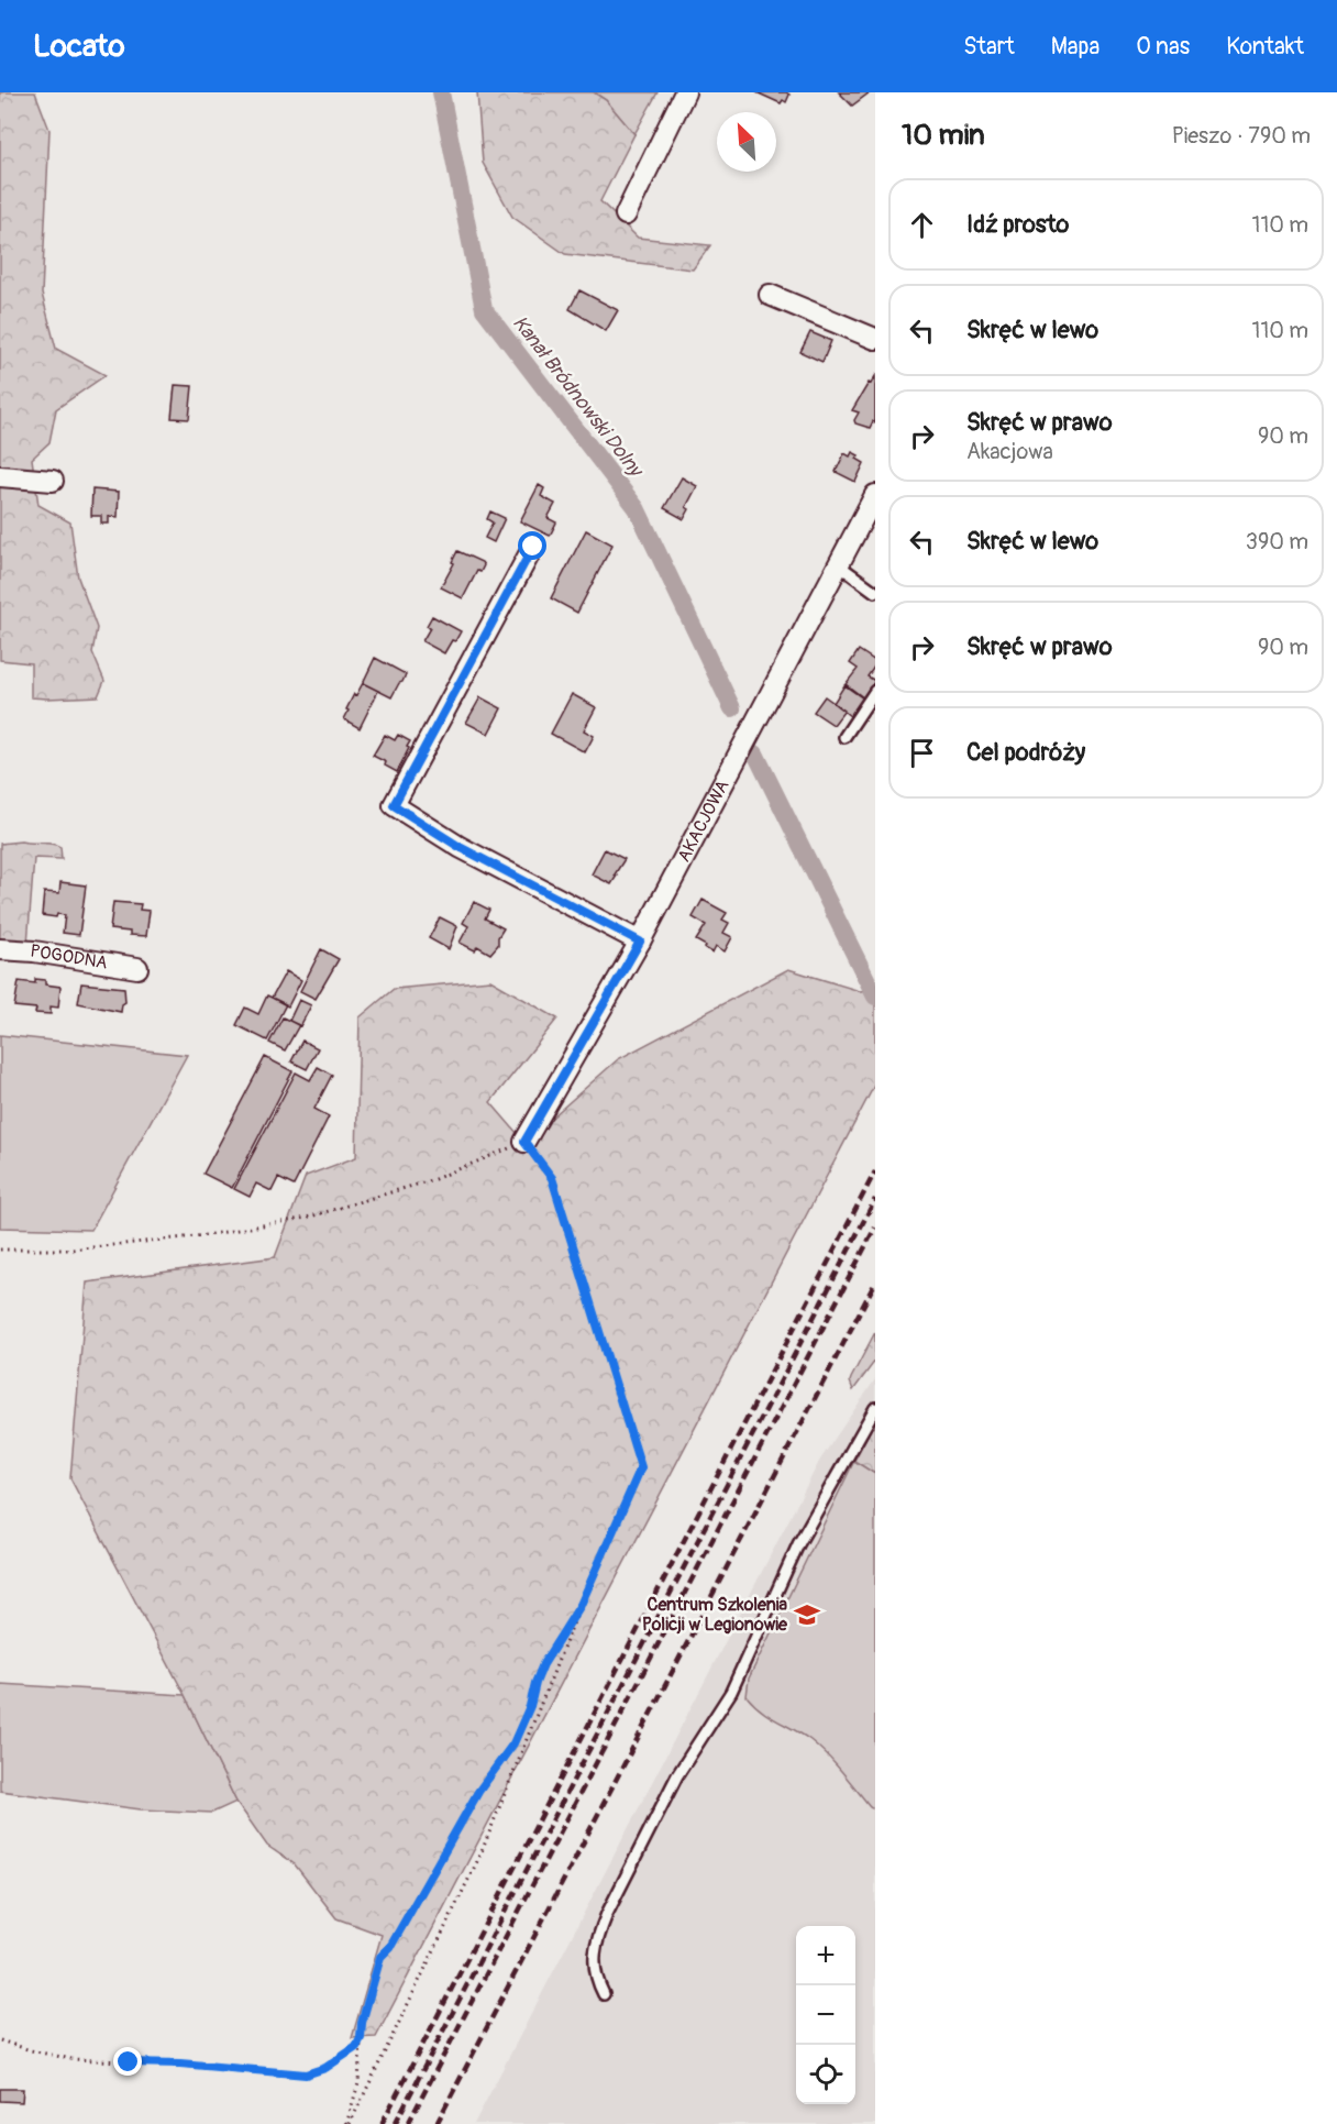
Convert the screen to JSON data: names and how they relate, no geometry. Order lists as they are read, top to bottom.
{
  "streets": {
    "street": ["AKACJOWA", "POGODNA"]
  },
  "water": ["Kanał Bródnowski Dolny"],
  "places": {
    "school or university": ["Centrum Szkolenia Policji w Legionowie"]
  },
  "north": "top left",
  "page": {
    "header": "Locato",
    "nav": [
      "Start",
      "Mapa",
      "O nas",
      "Kontakt"
    ],
    "heading": ["10 min", "Pieszo · 790 m"],
    "list": [
      ["Idź prosto", "110 m"],
      ["Skręć w lewo", "110 m"],
      ["Skręć w prawo", "Akacjowa", "90 m"],
      ["Skręć w lewo", "390 m"],
      ["Skręć w prawo", "90 m"],
      "Cel podróży"
    ],
    "map_buttons": ["+", "−"]
  }
}
